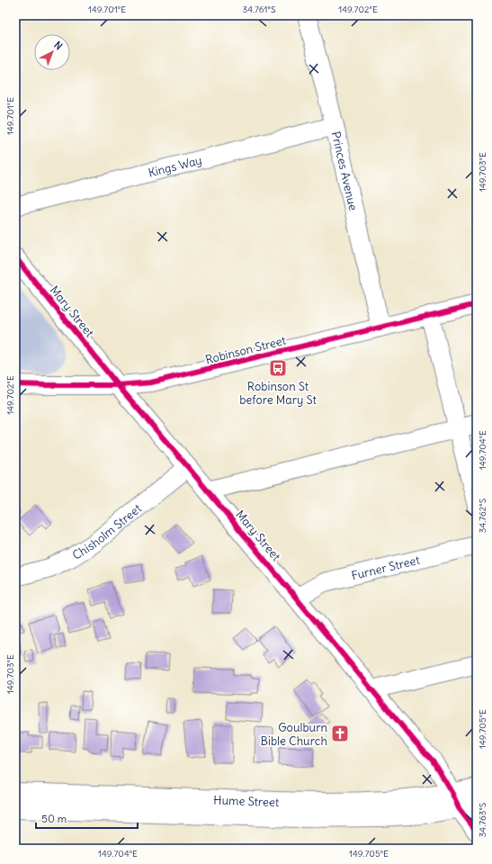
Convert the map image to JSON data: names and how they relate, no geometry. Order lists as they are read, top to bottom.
{
  "streets": {
    "main road": ["Hume Street"],
    "street": [
      "Kings Way",
      "Princes Avenue",
      "Mary Street",
      "Robinson Street",
      "Chisholm Street",
      "Furner Street"
    ]
  },
  "crossings": [
    ["Kings Way", "Princes Avenue"],
    ["Princes Avenue", "Robinson Street"],
    ["Mary Street", "Robinson Street"],
    ["Mary Street", "Chisholm Street"],
    ["Mary Street", "Furner Street"],
    ["Mary Street", "Hume Street"]
  ],
  "places": {
    "bus stop": ["Robinson St before Mary St"],
    "church": ["Goulburn Bible Church"]
  },
  "scale_bar": "50 m",
  "north": "top right",
  "coordinates": [
    "149.701°E",
    "34.761°S",
    "149.702°E",
    "149.703°E",
    "149.704°E",
    "34.762°S",
    "149.705°E",
    "34.763°S"
  ]
}
